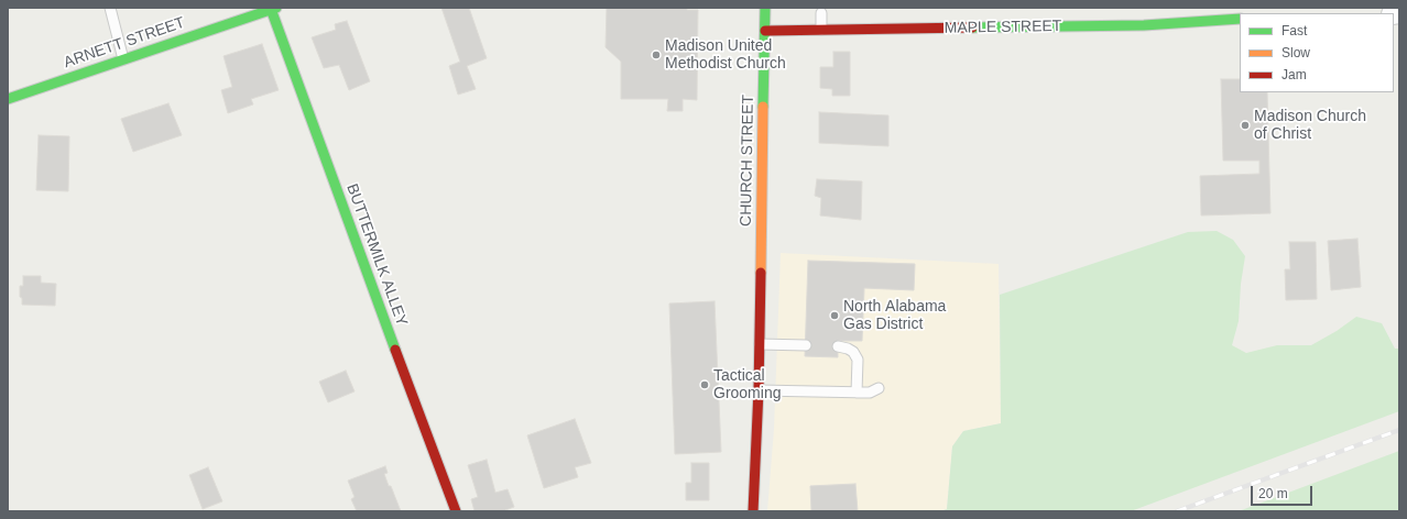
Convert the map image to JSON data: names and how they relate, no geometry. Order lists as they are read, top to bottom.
{
  "streets": {
    "street": [
      "MAPLE STREET",
      "ARNETT STREET",
      "CHURCH STREET",
      "BUTTERMILK ALLEY"
    ]
  },
  "crossings": [
    ["MAPLE STREET", "CHURCH STREET"],
    ["ARNETT STREET", "BUTTERMILK ALLEY"]
  ],
  "places": [
    "Madison United Methodist Church",
    "Madison Church of Christ",
    "North Alabama Gas District",
    "Tactical Grooming"
  ],
  "legend": ["Fast", "Slow", "Jam"],
  "scale_bar": "20 m"
}
